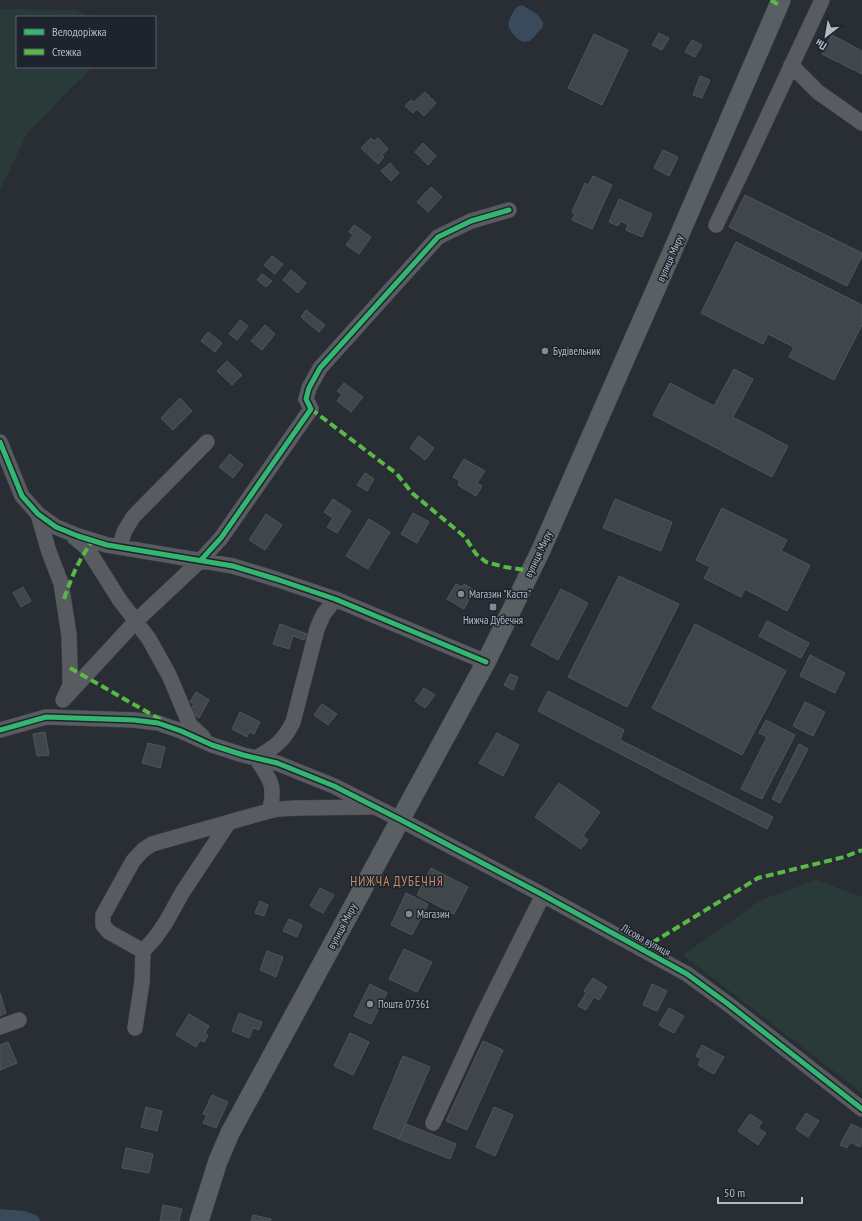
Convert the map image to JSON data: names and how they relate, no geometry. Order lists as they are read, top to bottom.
{
  "streets": {
    "main road": ["вулиця Миру"],
    "street": ["Лісова вулиця"]
  },
  "crossings": [
    ["вулиця Миру", "Лісова вулиця"]
  ],
  "districts": ["НИЖЧА ДУБЕЧНЯ"],
  "places": {
    "other": [
      "Будівельник",
      "Магазин \"Каста\"",
      "Магазин",
      "Пошта 07361"
    ],
    "transit": ["Нижча Дубечня"]
  },
  "legend": ["Велодоріжка", "Стежка"],
  "scale_bar": "50 m",
  "north": "bottom left"
}
